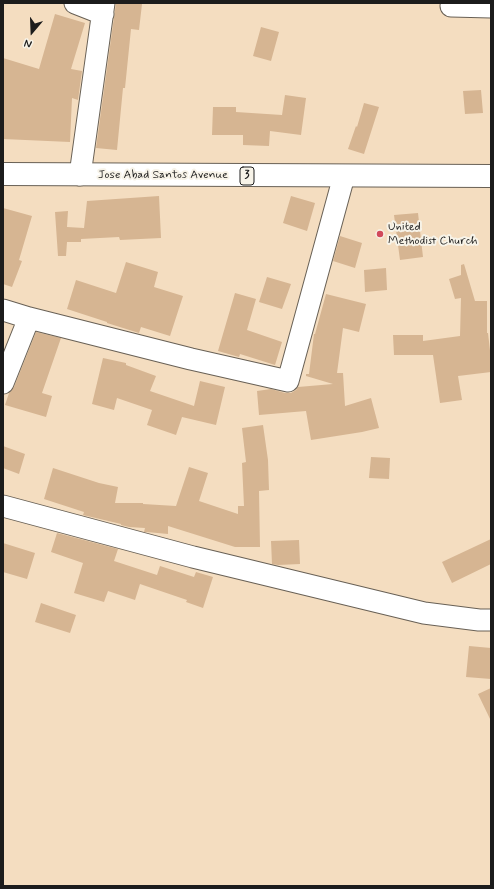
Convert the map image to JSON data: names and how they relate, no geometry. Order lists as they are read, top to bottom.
{
  "streets": {
    "highway": ["Jose Abad Santos Avenue", "3"]
  },
  "places": ["United Methodist Church"],
  "north": "bottom"
}
